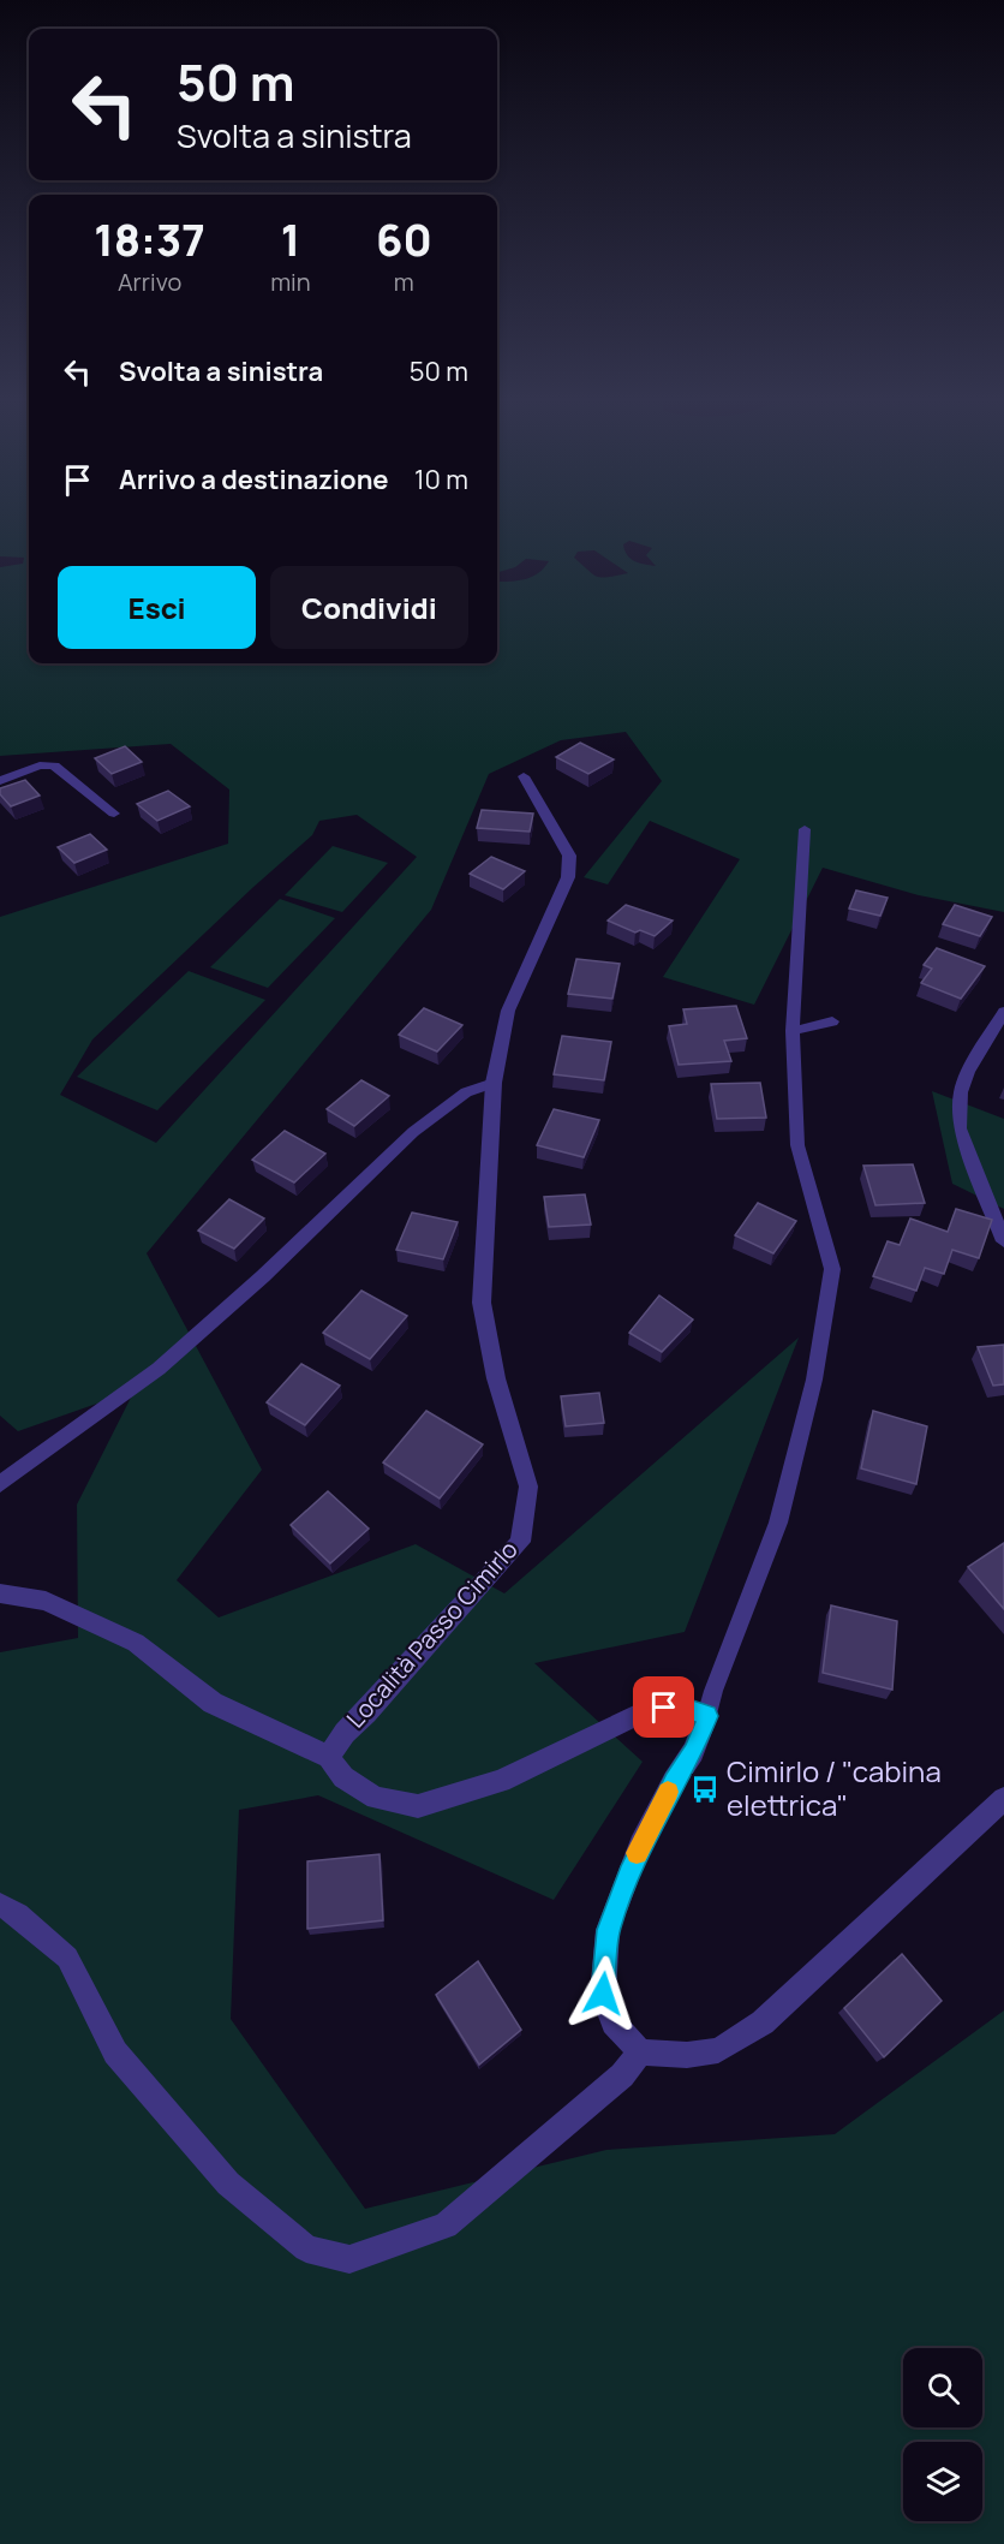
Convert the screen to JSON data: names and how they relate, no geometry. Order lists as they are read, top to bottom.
{
  "streets": {
    "street": ["Località Passo Cimirlo"]
  },
  "places": {
    "bus stop": ["Cimirlo / \"cabina elettrica\""]
  },
  "page": {
    "turn": ["50 m", "Svolta a sinistra"],
    "eta": [
      "18:37",
      "Arrivo",
      "1",
      "min",
      "60",
      "m"
    ],
    "list": [
      {
        "name": "Svolta a sinistra",
        "value": "50 m"
      },
      {
        "name": "Arrivo a destinazione",
        "value": "10 m"
      }
    ],
    "buttons": ["Esci", "Condividi"]
  }
}
